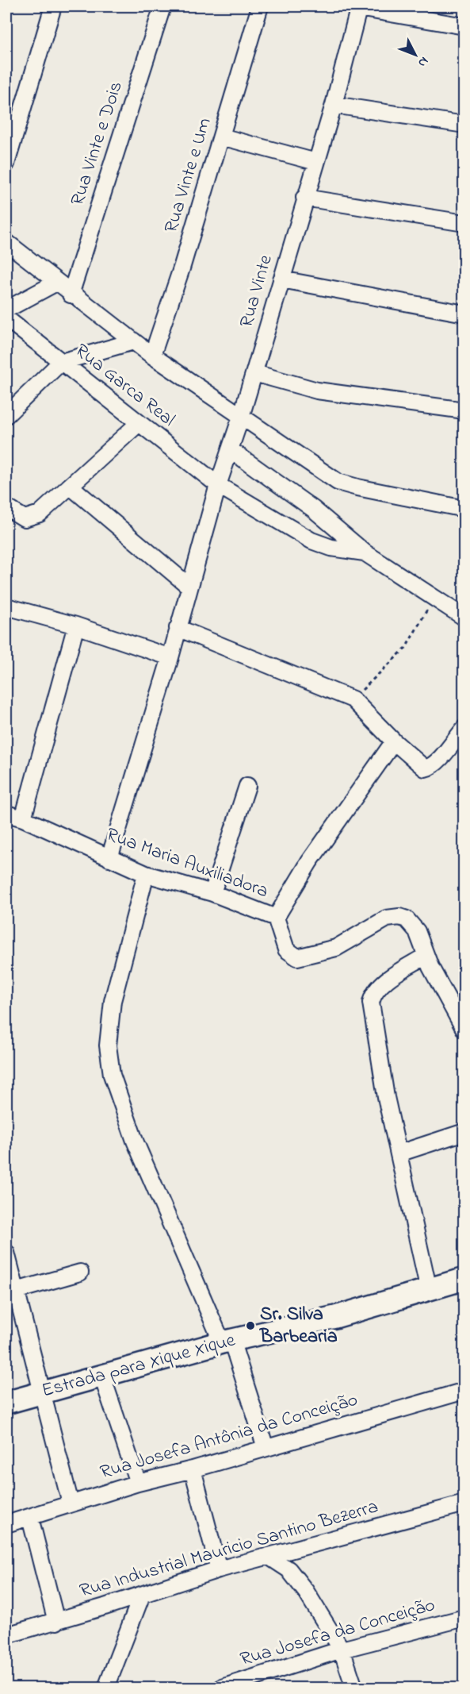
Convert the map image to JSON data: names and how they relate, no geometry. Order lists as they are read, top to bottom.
{
  "streets": {
    "street": [
      "Rua Vinte e Dois",
      "Rua Vinte e Um",
      "Rua Vinte",
      "Rua Garca Real",
      "Rua Maria Auxiliadora",
      "Estrada para Xique Xique",
      "Rua Josefa Antônia da Conceição",
      "Rua Industrial Mauricio Santino Bezerra",
      "Rua Josefa da Conceição"
    ]
  },
  "crossings": [
    ["Rua Vinte", "Rua Garca Real"],
    ["Rua Vinte", "Rua Maria Auxiliadora"]
  ],
  "places": ["Sr. Silva Barbearia"],
  "north": "bottom right"
}
